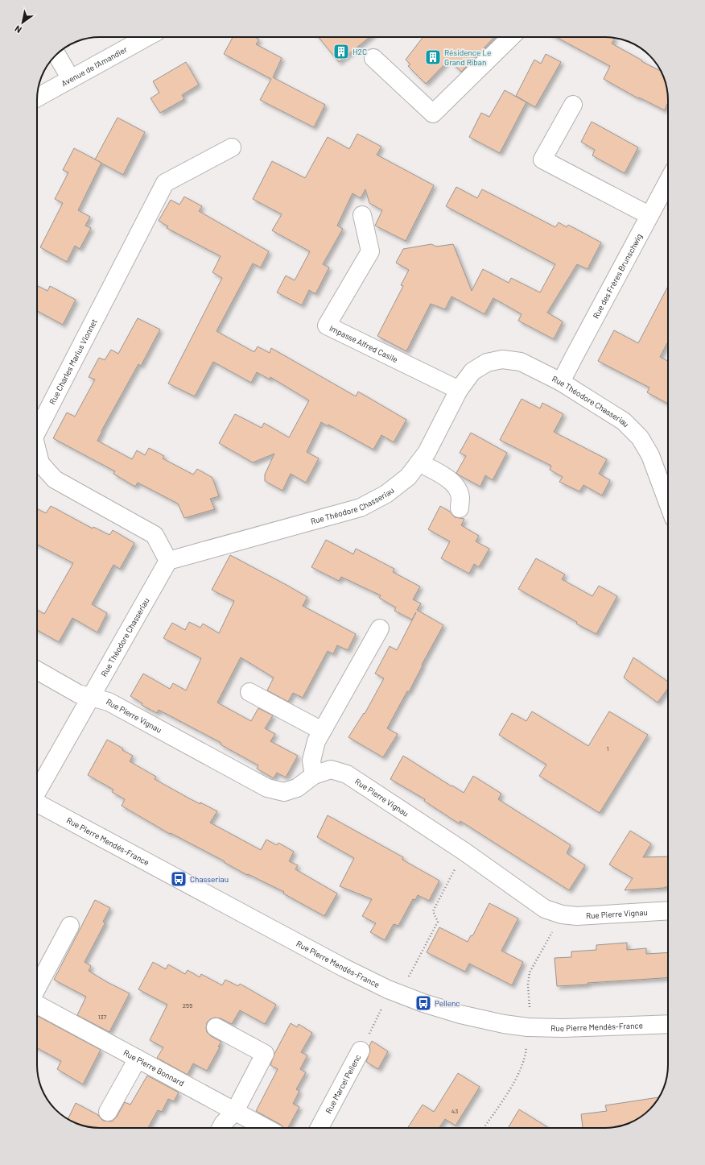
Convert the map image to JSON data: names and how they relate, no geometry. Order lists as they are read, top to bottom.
{
  "streets": {
    "street": [
      "Avenue de l'Amandier",
      "Rue des Frères Brunschwig",
      "Impasse Alfred Casile",
      "Rue Charles Marius Vionnet",
      "Rue Théodore Chasseriau",
      "Rue Pierre Vignau",
      "Rue Pierre Mendés-France",
      "Rue Pierre Bonnard",
      "Rue Marcel Pellenc"
    ]
  },
  "crossings": [
    ["Rue des Frères Brunschwig", "Rue Théodore Chasseriau"],
    ["Impasse Alfred Casile", "Rue Théodore Chasseriau"],
    ["Rue Charles Marius Vionnet", "Rue Théodore Chasseriau"],
    ["Rue Théodore Chasseriau", "Rue Pierre Vignau"]
  ],
  "places": {
    "building": ["H2C", "Résidence Le Grand Riban"],
    "bus stop": ["Chasseriau", "Pellenc"]
  },
  "house_numbers": [
    "1",
    "255",
    "137",
    "43"
  ],
  "north": "bottom left"
}
